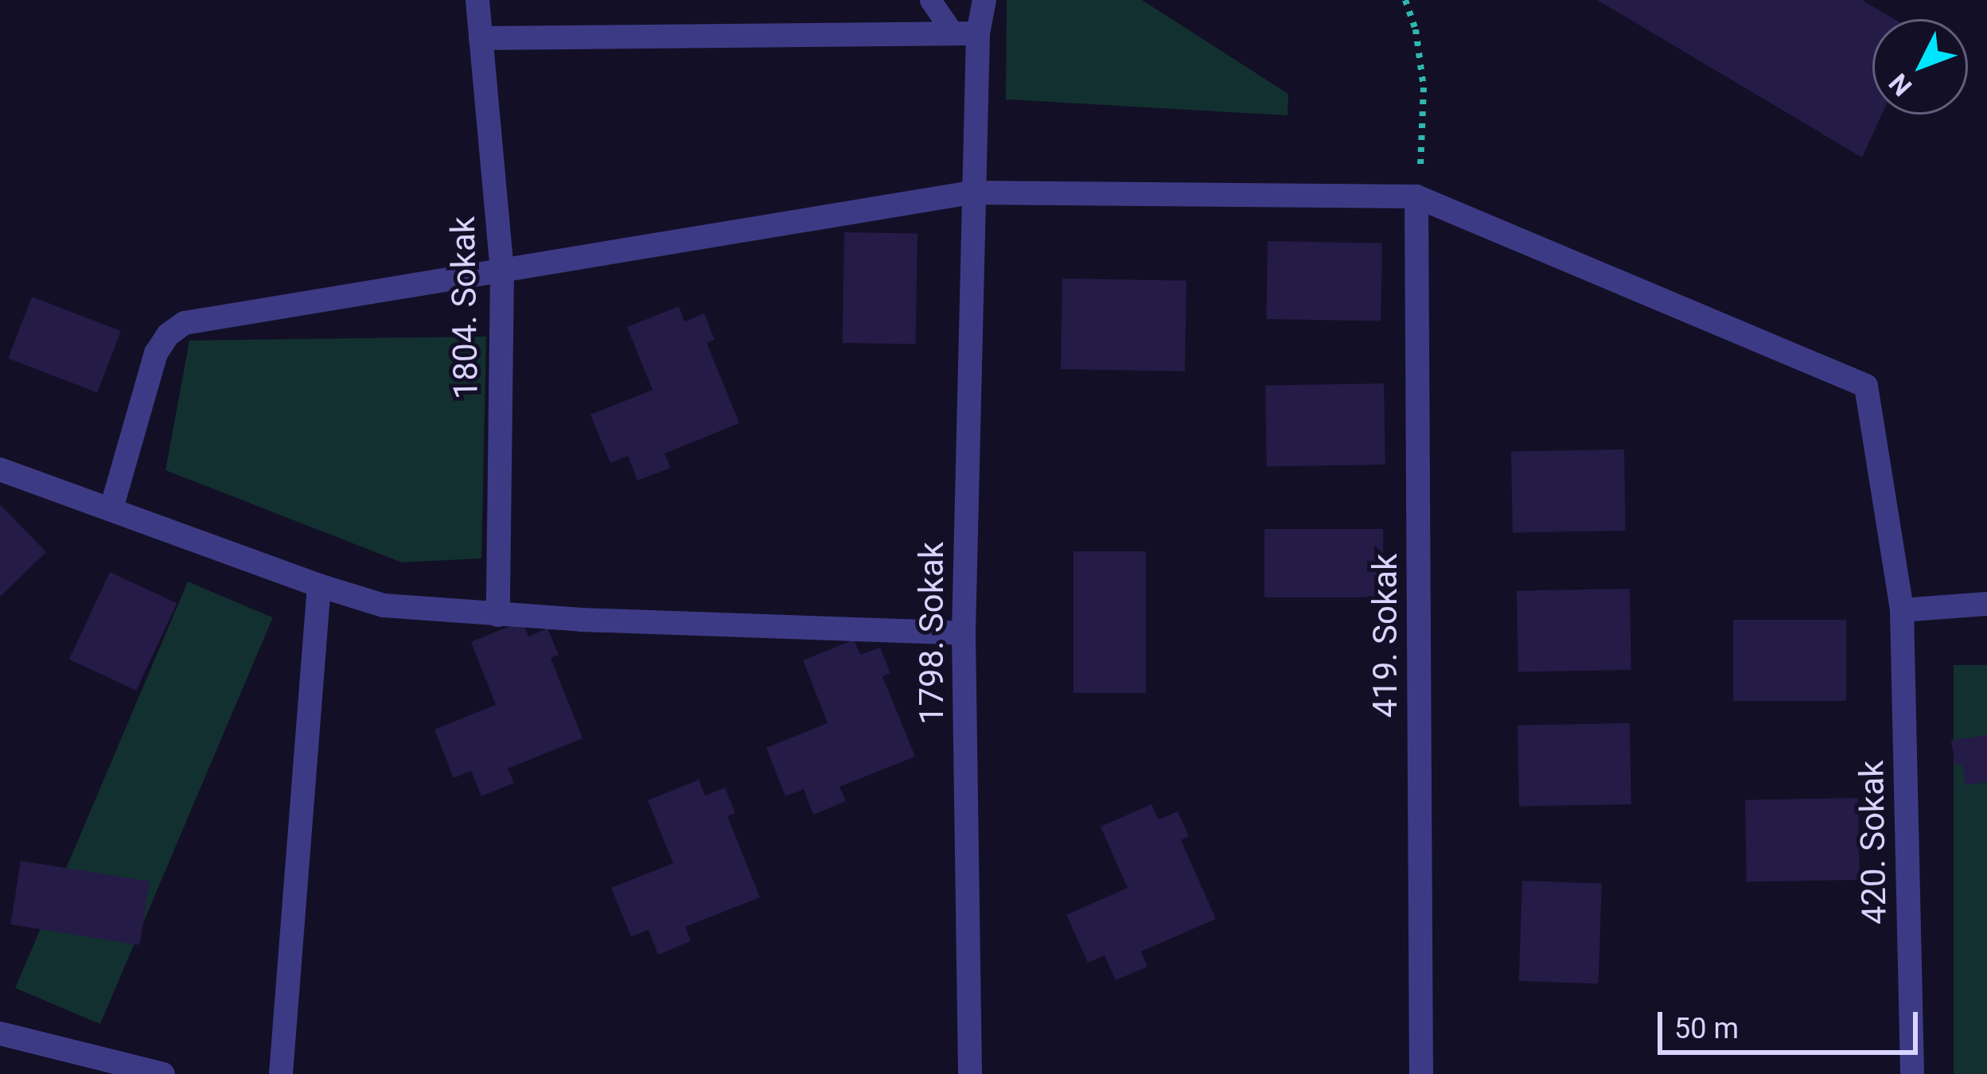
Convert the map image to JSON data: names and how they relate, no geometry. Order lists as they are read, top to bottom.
{
  "streets": {
    "street": [
      "1804. Sokak",
      "1798. Sokak",
      "419. Sokak",
      "420. Sokak"
    ]
  },
  "crossings": [
    ["419. Sokak", "420. Sokak"]
  ],
  "scale_bar": "50 m",
  "north": "bottom left"
}
